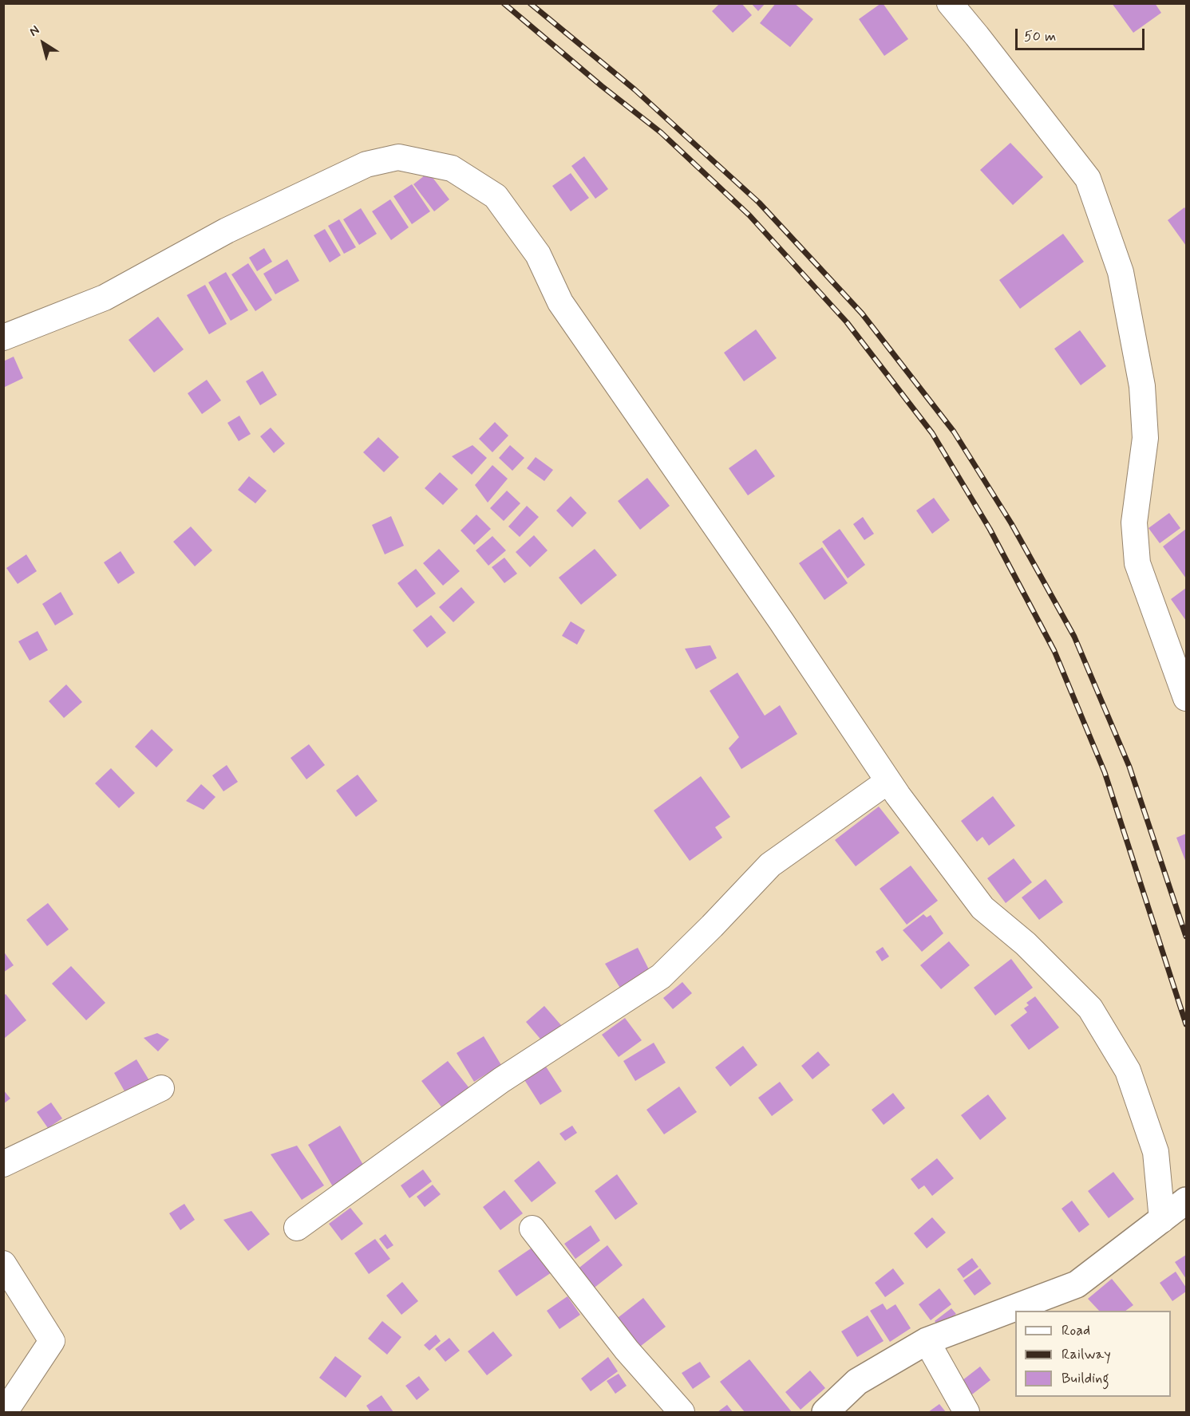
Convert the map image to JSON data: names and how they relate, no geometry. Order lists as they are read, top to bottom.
{
  "legend": ["Road", "Railway", "Building"],
  "scale_bar": "50 m",
  "north": "top left"
}
